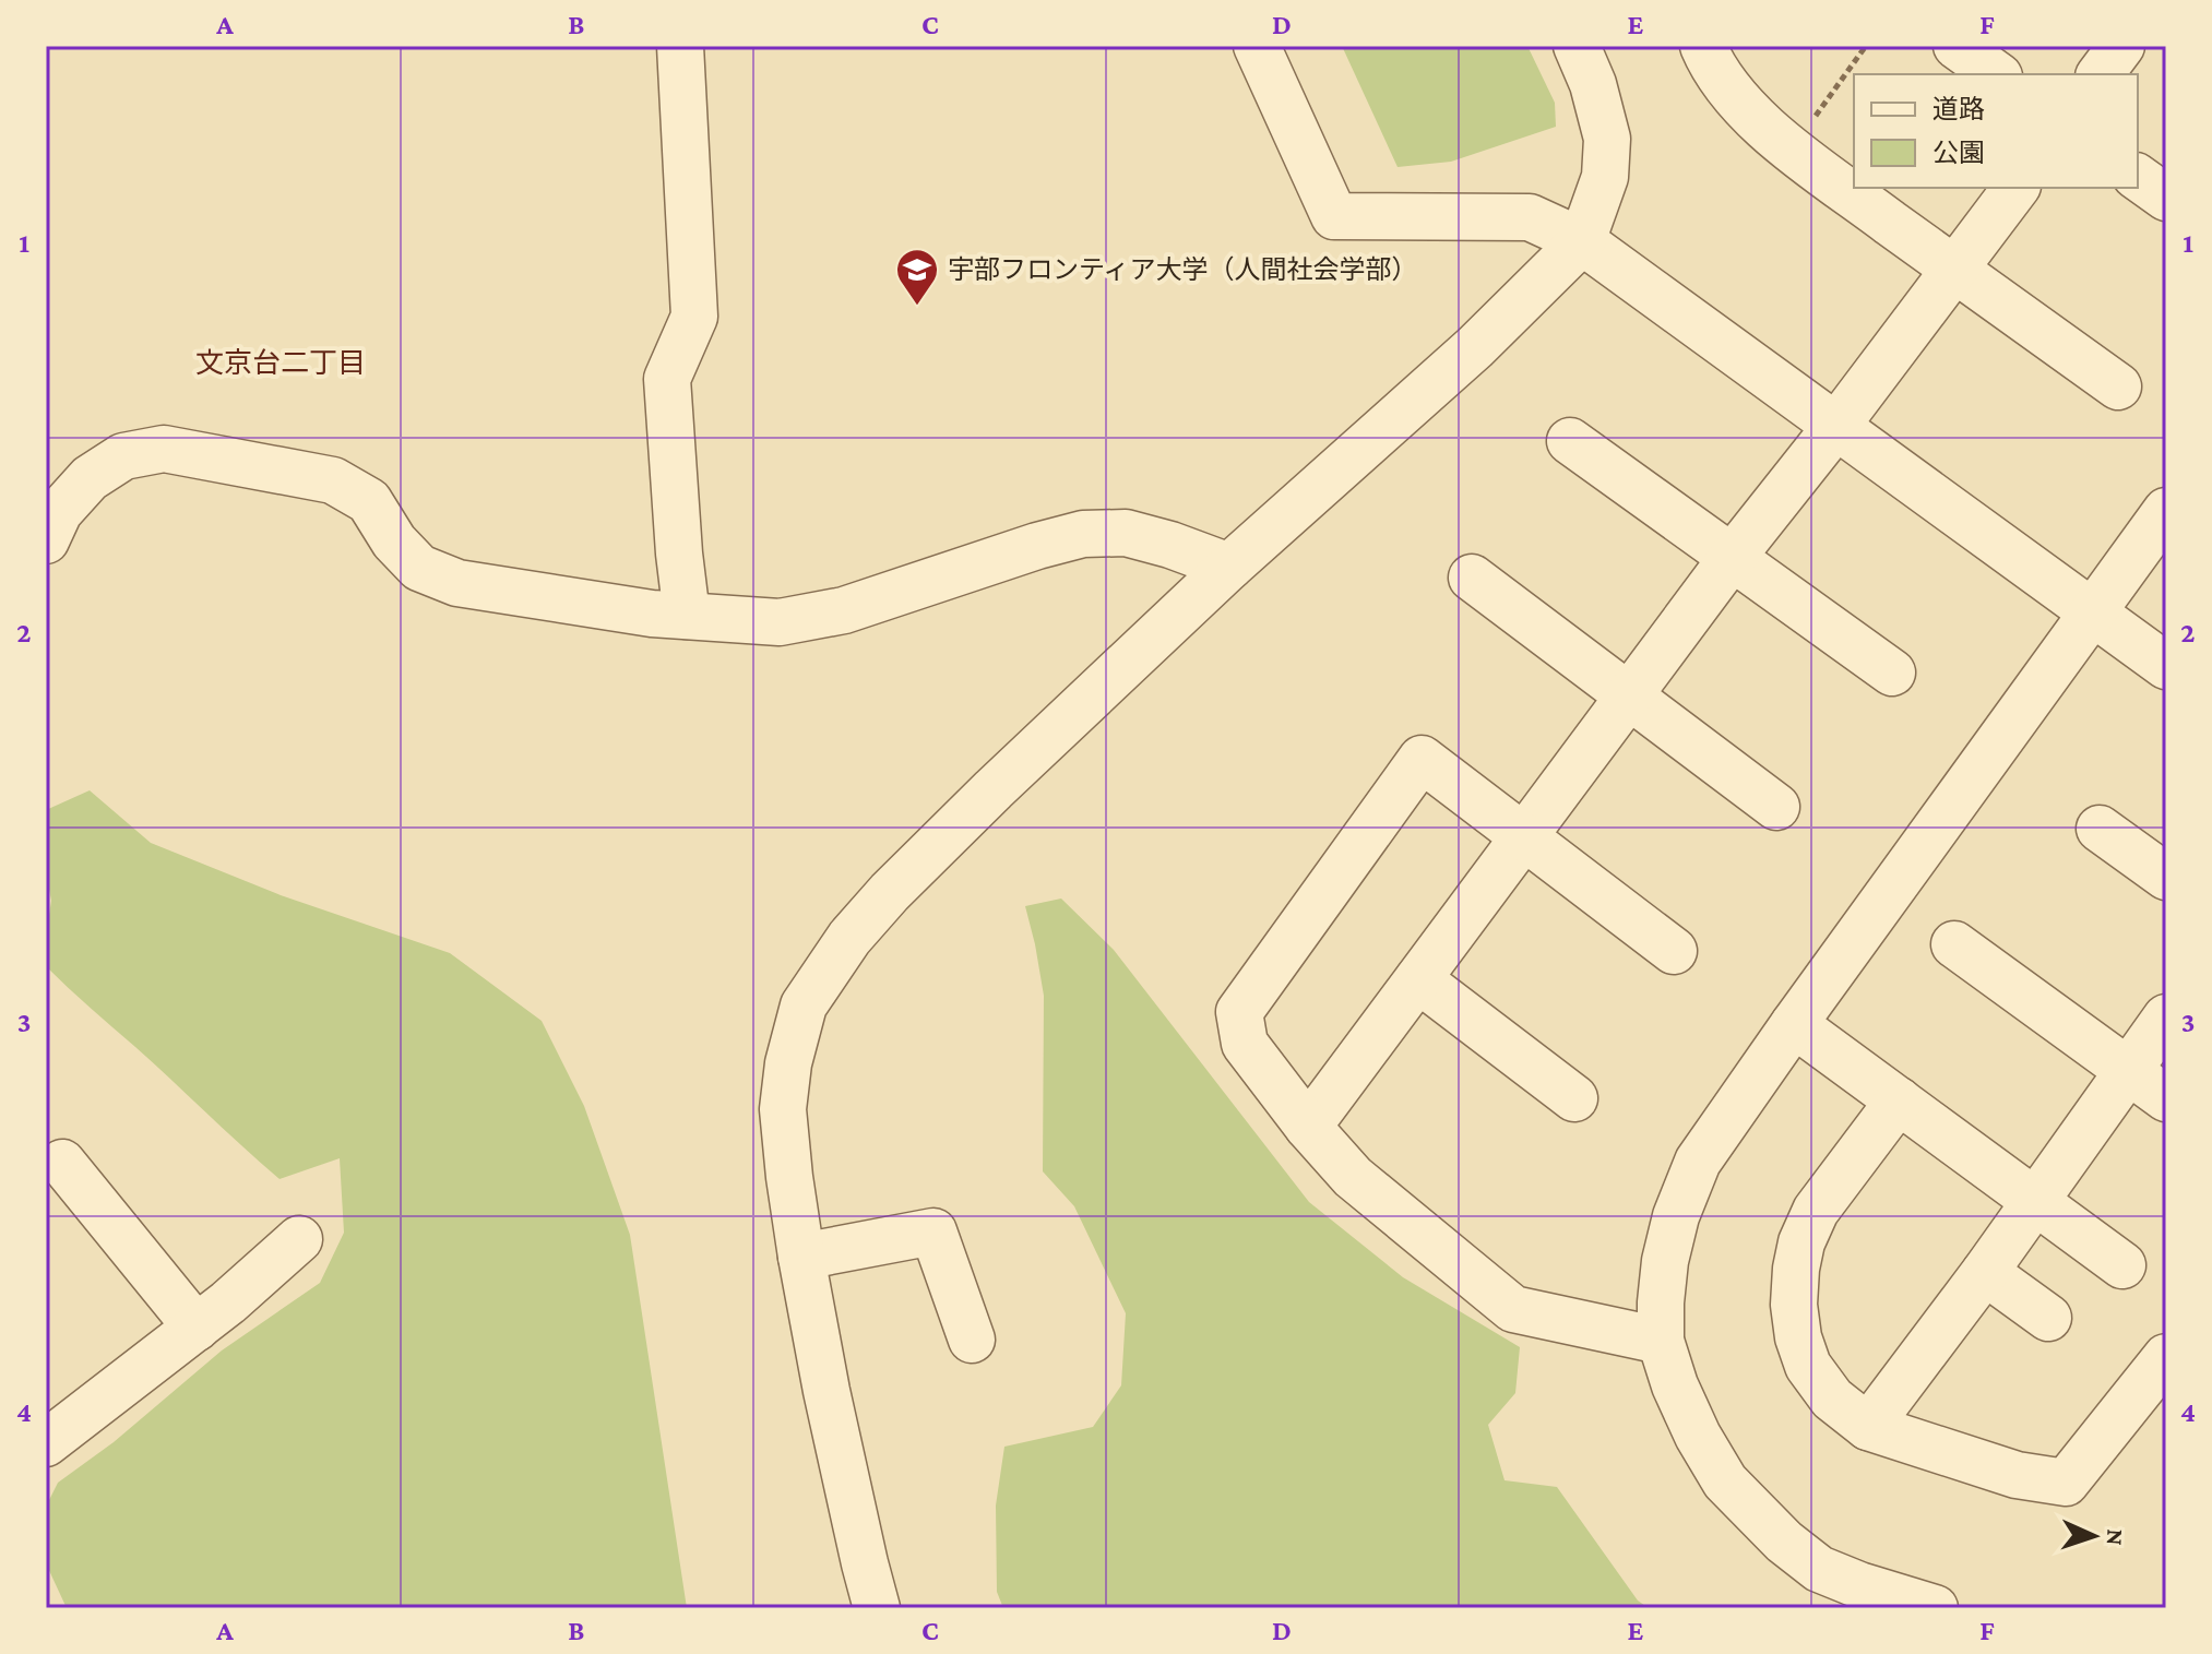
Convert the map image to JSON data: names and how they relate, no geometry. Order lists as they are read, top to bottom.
{
  "districts": ["文京台二丁目"],
  "places": {
    "school or university": ["宇部フロンティア大学（人間社会学部）"]
  },
  "legend": ["道路", "公園"],
  "north": "right",
  "grid": {
    "columns": [
      "A",
      "B",
      "C",
      "D",
      "E",
      "F"
    ],
    "rows": [
      "1",
      "2",
      "3",
      "4"
    ]
  }
}
